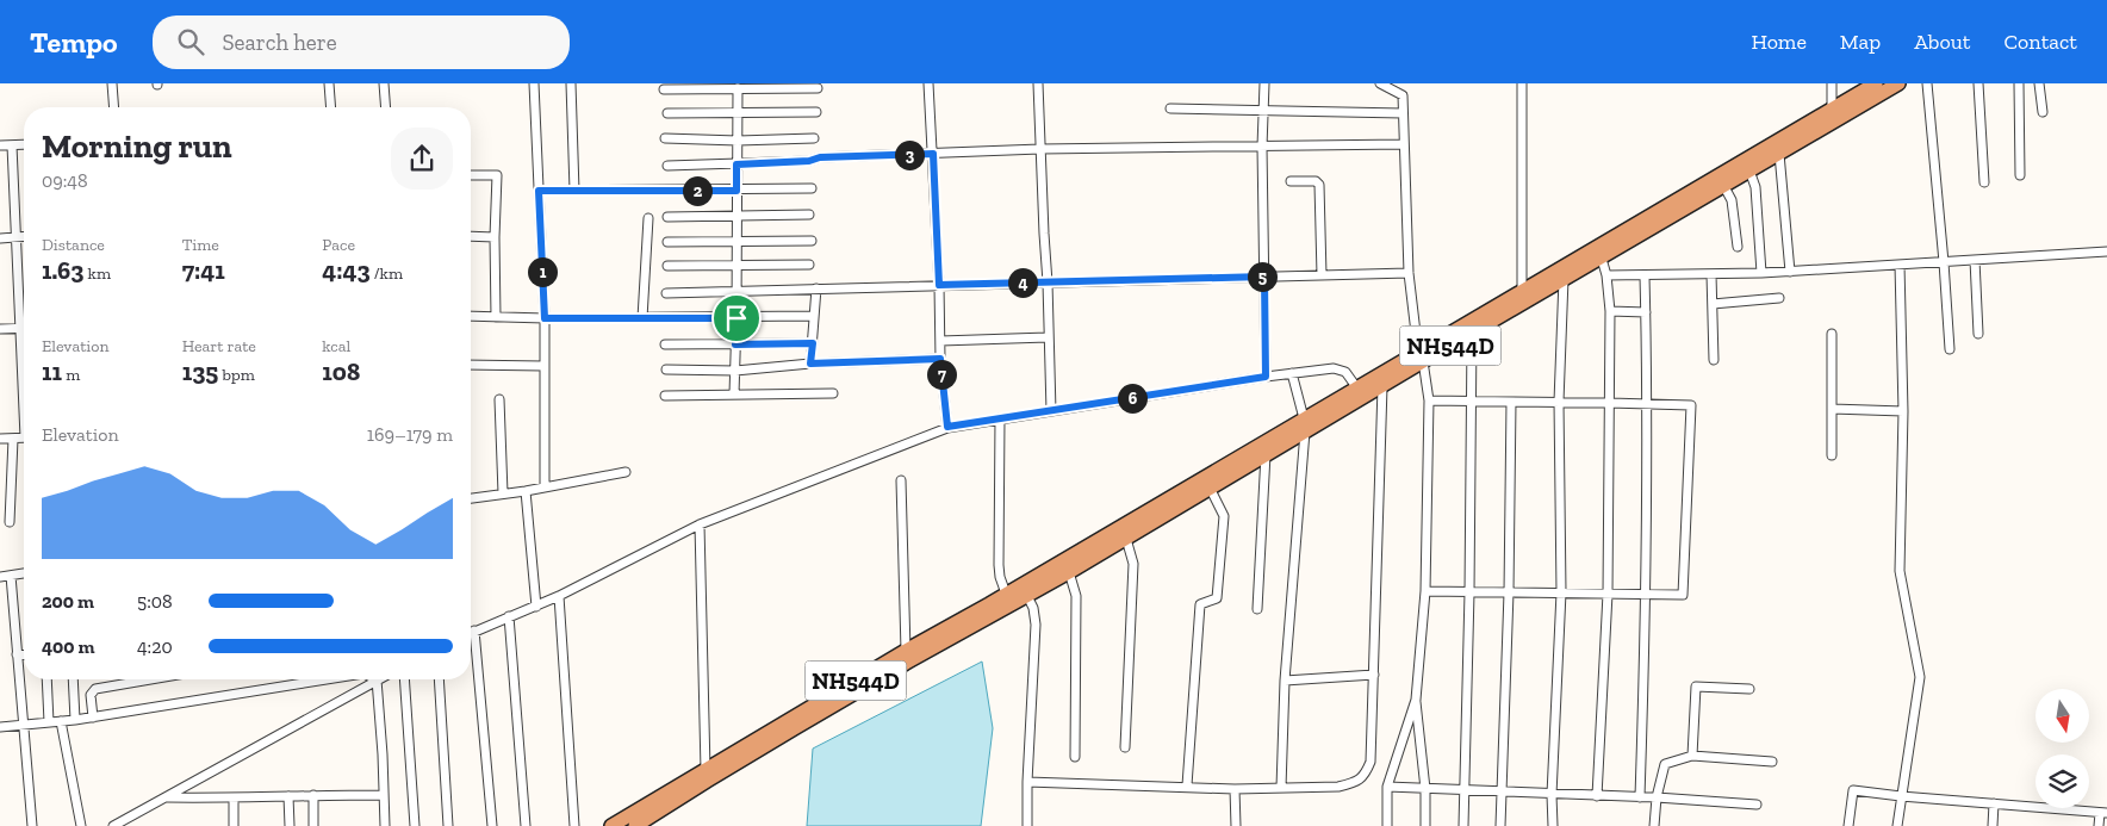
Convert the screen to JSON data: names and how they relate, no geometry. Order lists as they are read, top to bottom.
{
  "streets": {
    "highway": ["NH544D"]
  },
  "north": "bottom",
  "page": {
    "header": "Tempo",
    "search": "Search here",
    "nav": [
      "Home",
      "Map",
      "About",
      "Contact"
    ],
    "heading": ["Morning run", "09:48"],
    "pins": [
      "3",
      "2",
      "1",
      "5",
      "4",
      "7",
      "6"
    ],
    "stats": [
      ["Distance", "1.63 km"],
      ["Time", "7:41"],
      ["Pace", "4:43 /km"],
      ["Elevation", "11 m"],
      ["Heart rate", "135 bpm"],
      ["kcal", "108"]
    ],
    "chart": ["Elevation", "169–179 m"],
    "list": [
      {
        "name": "200 m",
        "note": "5:08"
      },
      {
        "name": "400 m",
        "note": "4:20"
      }
    ]
  }
}
